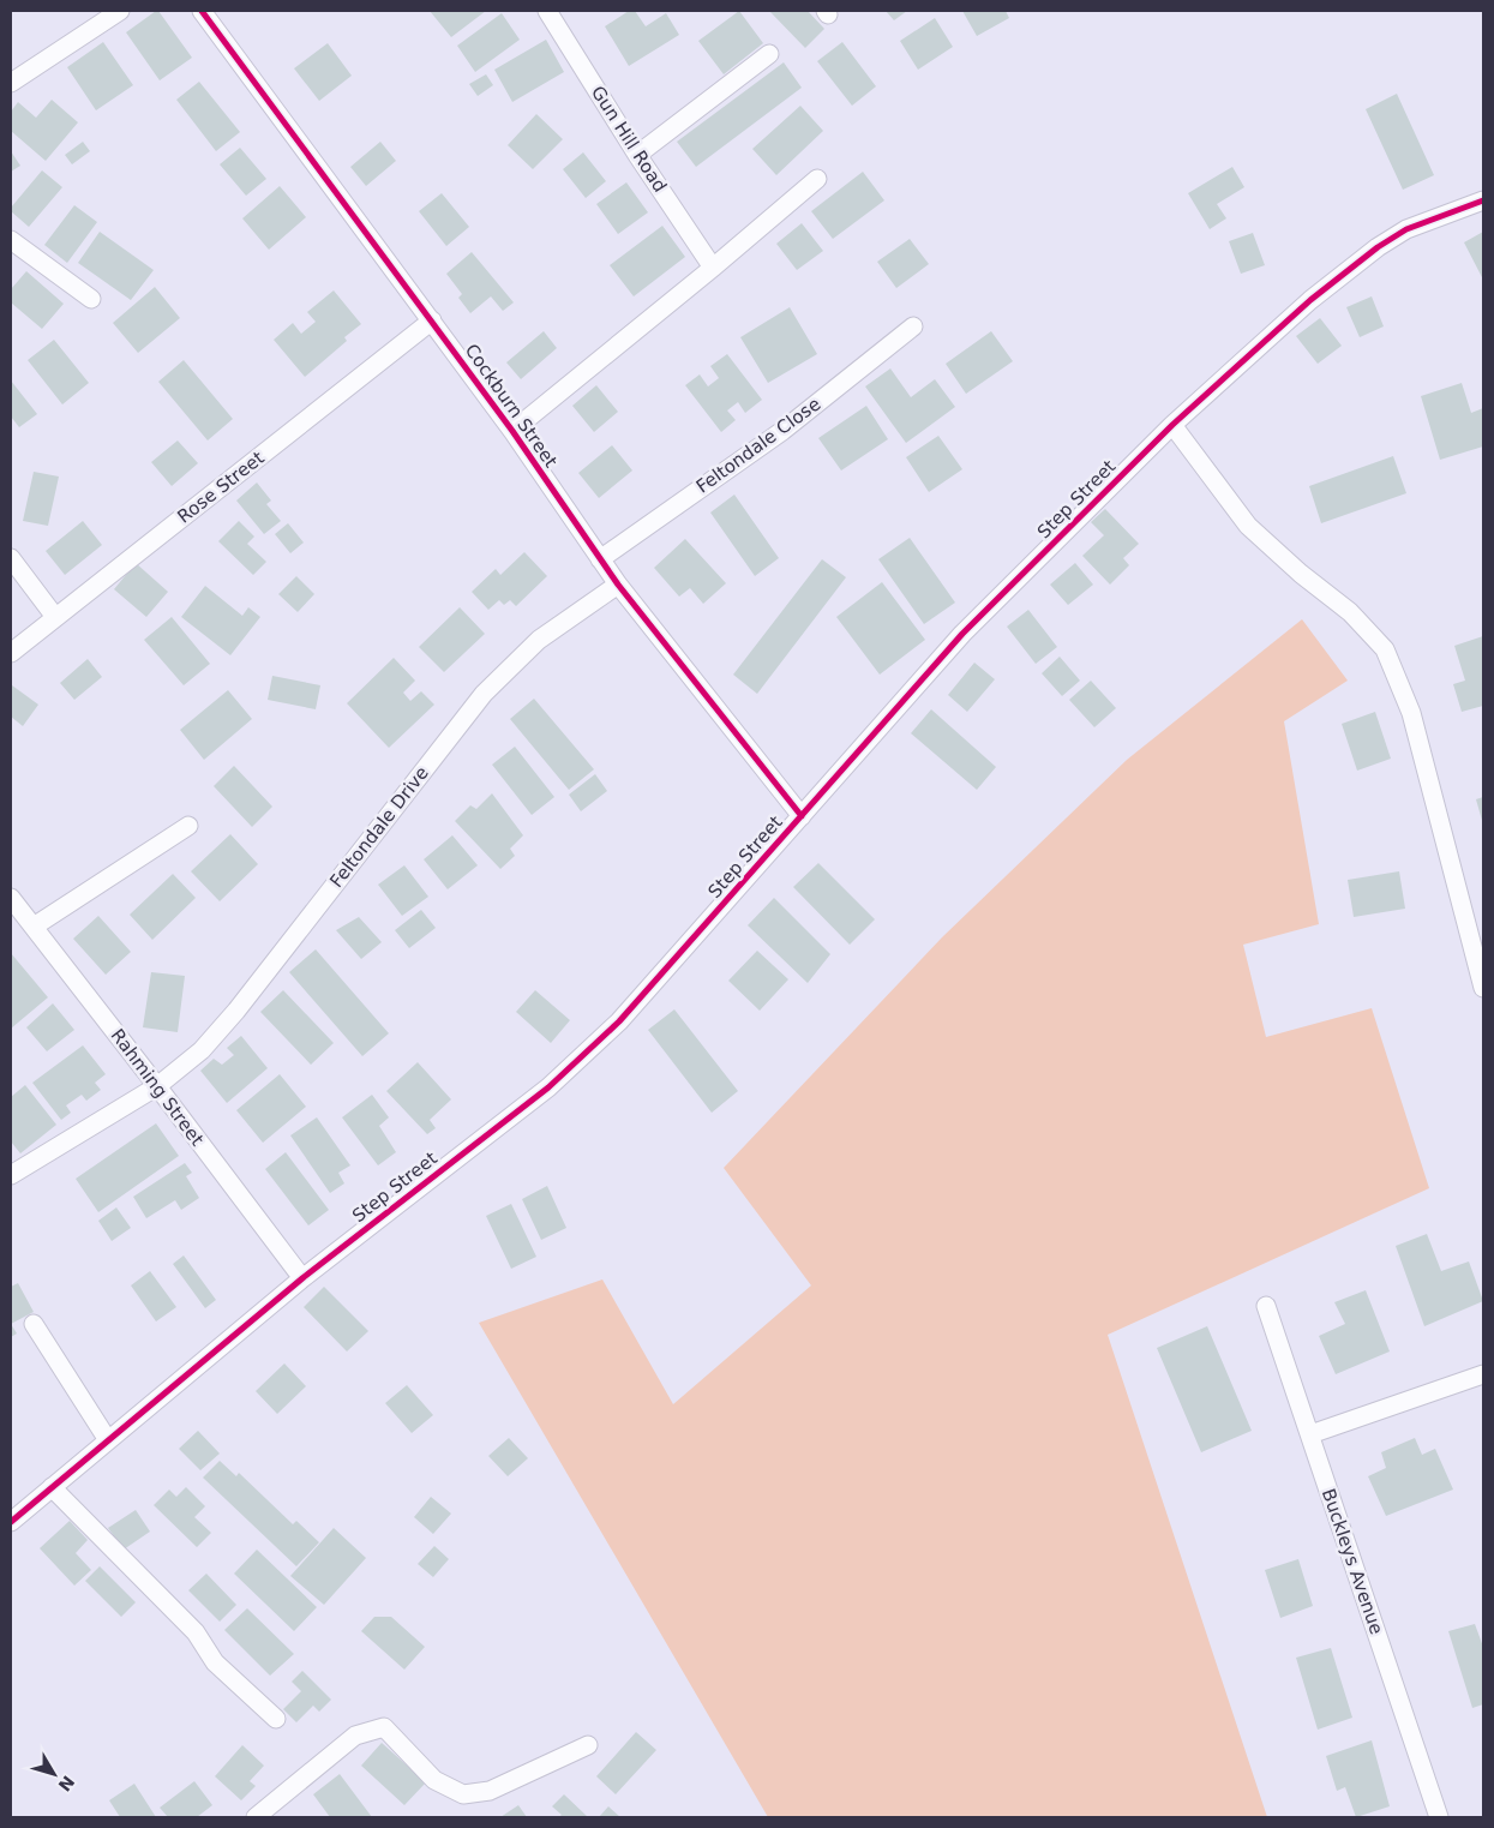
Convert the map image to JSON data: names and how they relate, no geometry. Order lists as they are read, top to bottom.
{
  "streets": {
    "street": [
      "Gun Hill Road",
      "Cockburn Street",
      "Feltondale Close",
      "Rose Street",
      "Step Street",
      "Feltondale Drive",
      "Rahming Street",
      "Buckleys Avenue"
    ]
  },
  "crossings": [
    ["Cockburn Street", "Feltondale Close"],
    ["Cockburn Street", "Rose Street"],
    ["Cockburn Street", "Step Street"],
    ["Cockburn Street", "Feltondale Drive"],
    ["Step Street", "Rahming Street"],
    ["Feltondale Drive", "Rahming Street"]
  ],
  "north": "bottom right"
}
